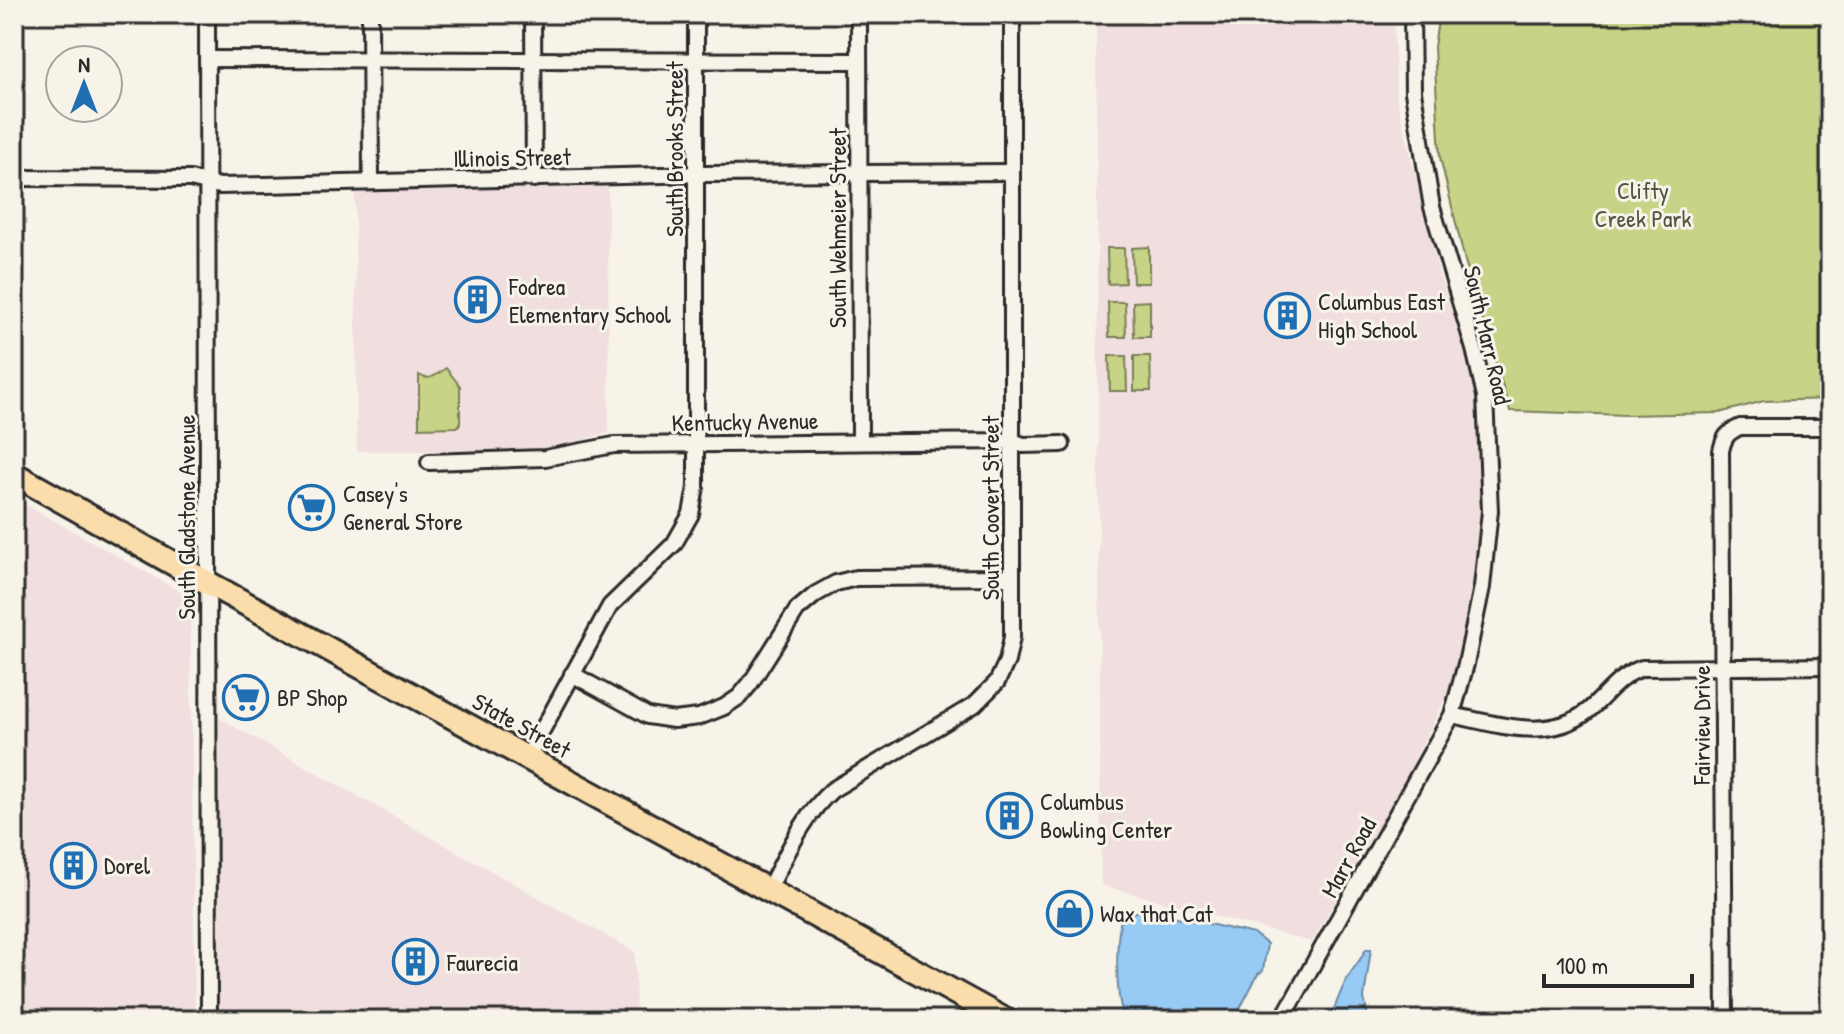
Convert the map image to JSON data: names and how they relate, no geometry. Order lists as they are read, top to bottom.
{
  "streets": {
    "highway": ["State Street"],
    "street": [
      "South Brooks Street",
      "Illinois Street",
      "South Wehmeier Street",
      "South Marr Road",
      "Kentucky Avenue",
      "South Coovert Street",
      "South Gladstone Avenue",
      "Fairview Drive",
      "Marr Road"
    ]
  },
  "crossings": [
    ["South Brooks Street", "Illinois Street"],
    ["South Brooks Street", "Kentucky Avenue"],
    ["South Brooks Street", "State Street"],
    ["Illinois Street", "South Wehmeier Street"],
    ["Illinois Street", "South Coovert Street"],
    ["Illinois Street", "South Gladstone Avenue"],
    ["South Wehmeier Street", "Kentucky Avenue"],
    ["South Marr Road", "Marr Road"],
    ["Kentucky Avenue", "South Coovert Street"],
    ["South Coovert Street", "State Street"],
    ["South Gladstone Avenue", "State Street"]
  ],
  "parks": ["Clifty Creek Park"],
  "places": {
    "building": [
      "Fodrea Elementary School",
      "Columbus East High School",
      "Columbus Bowling Center",
      "Dorel",
      "Faurecia"
    ],
    "supermarket": ["Casey's General Store", "BP Shop"],
    "shop": ["Wax that Cat"]
  },
  "scale_bar": "100 m",
  "north": "top"
}
